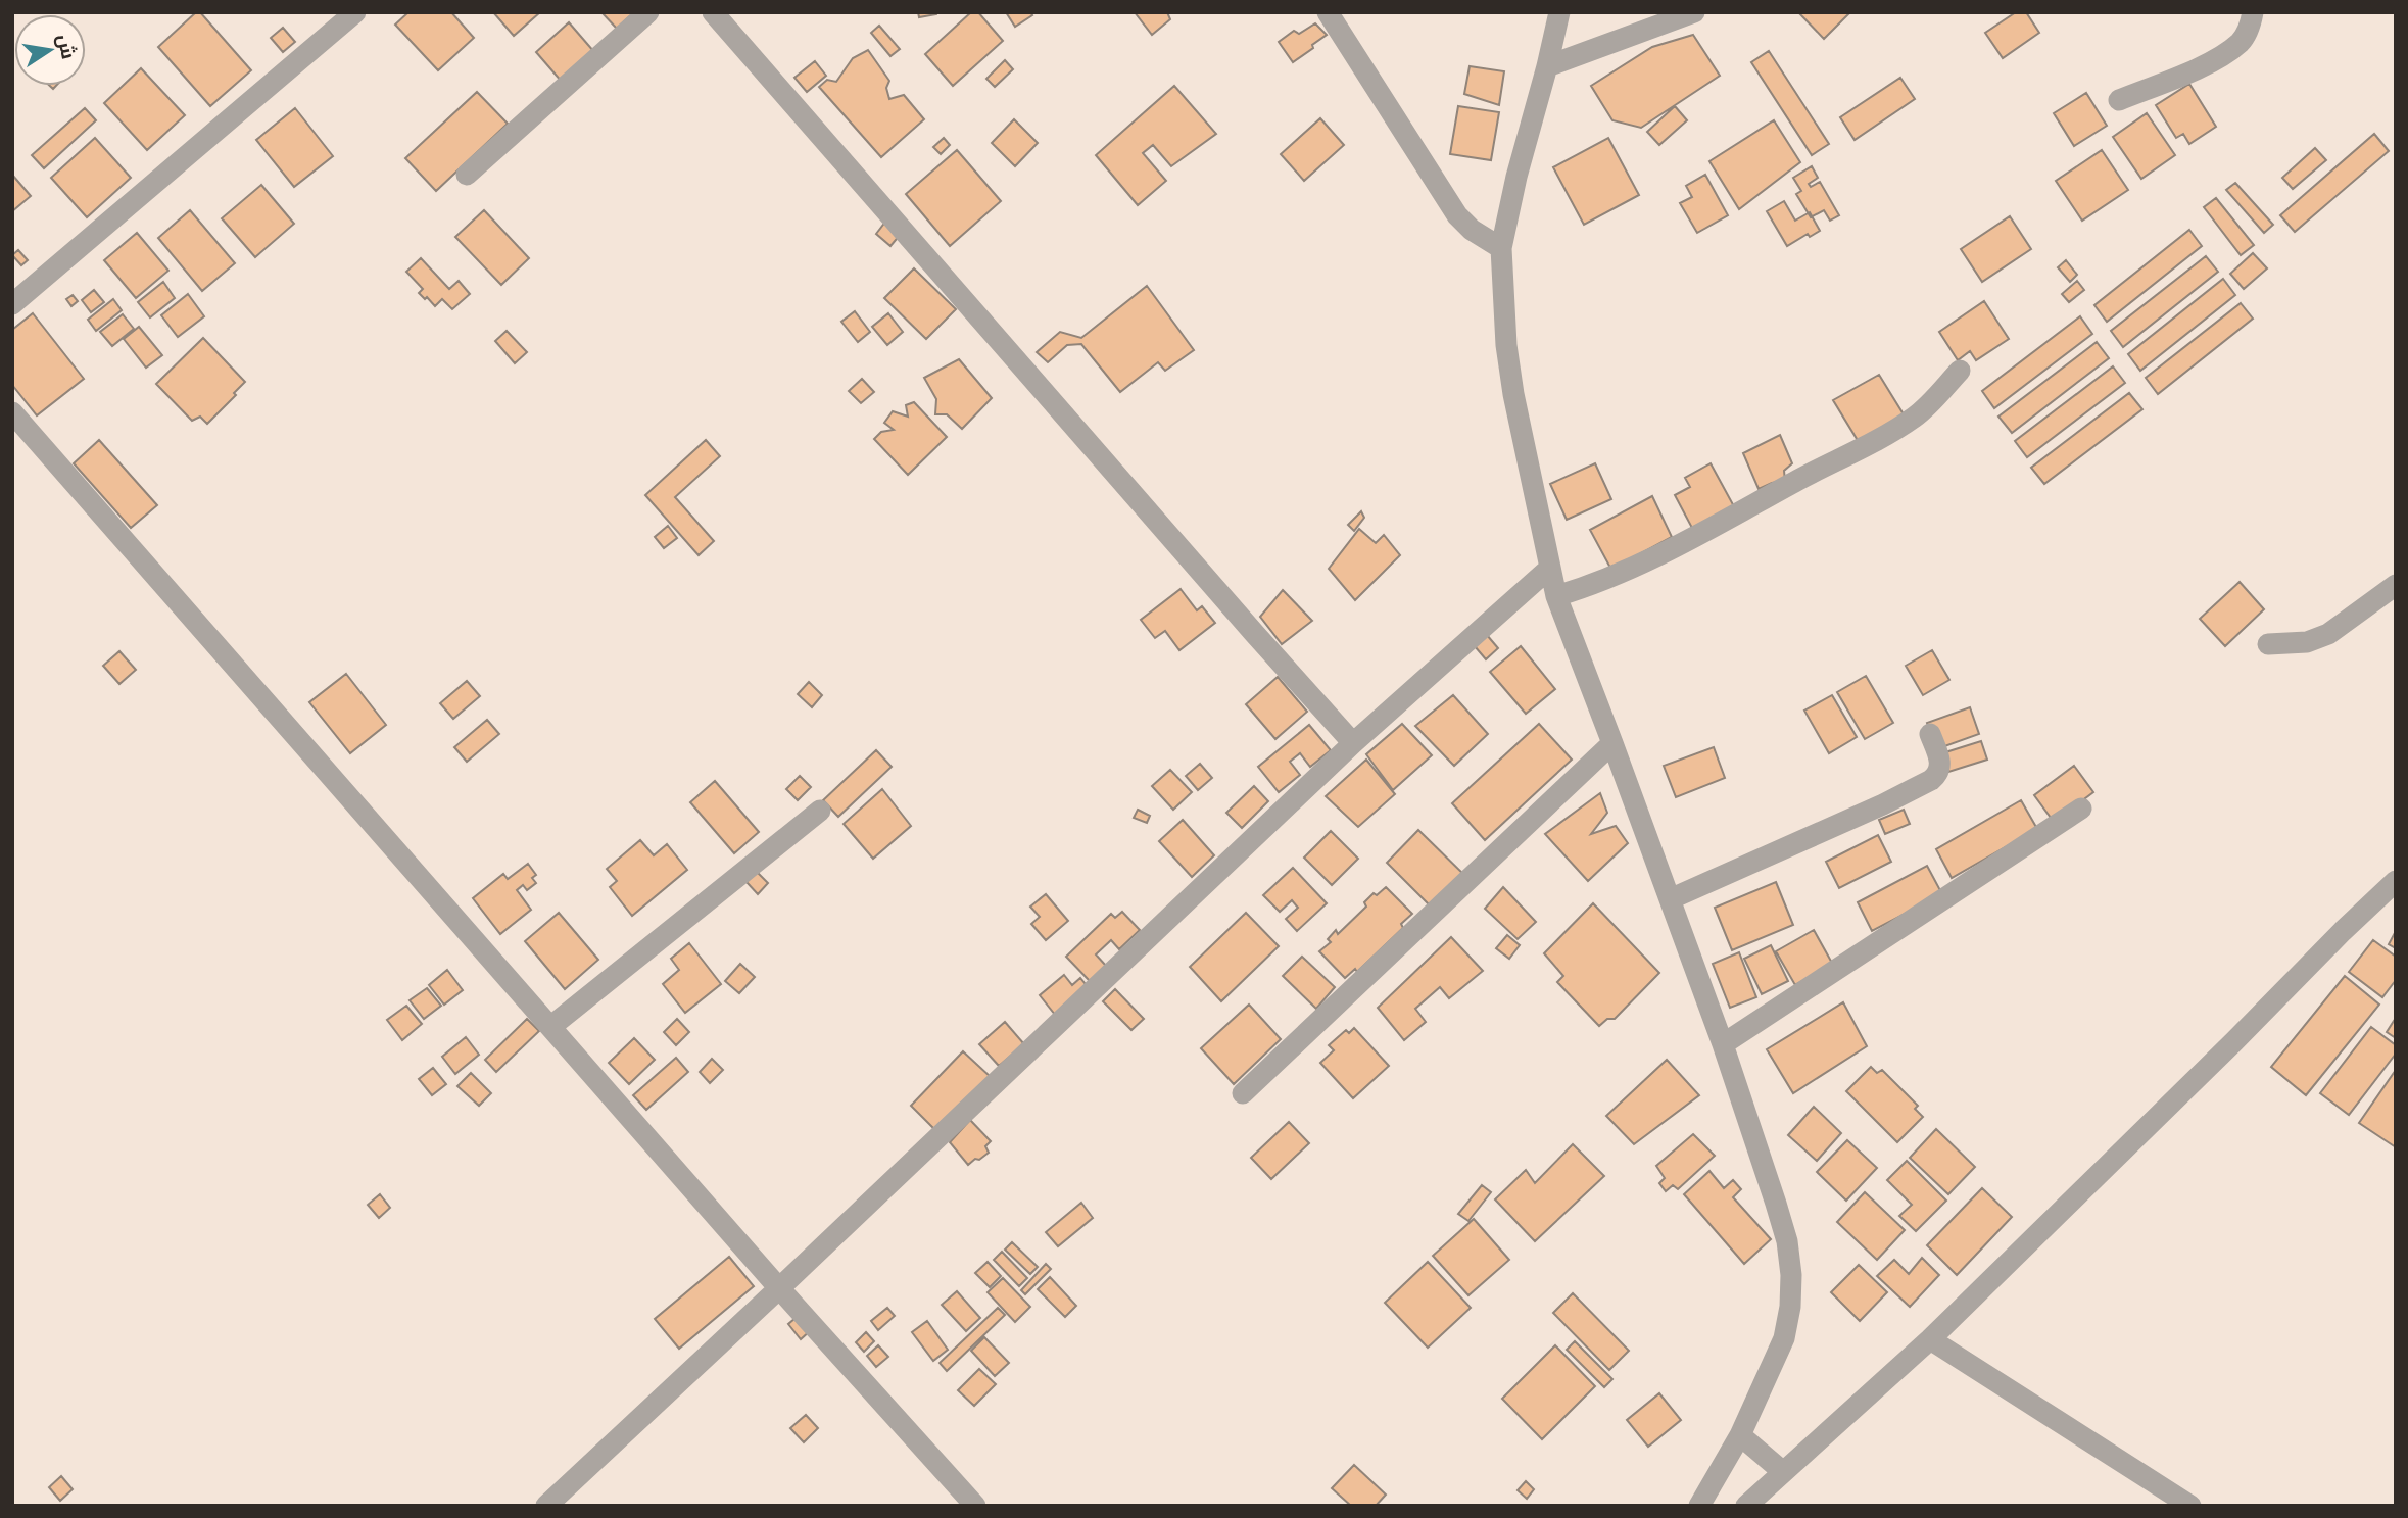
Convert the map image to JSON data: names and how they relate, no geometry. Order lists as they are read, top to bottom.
{
  "north": "right"
}
